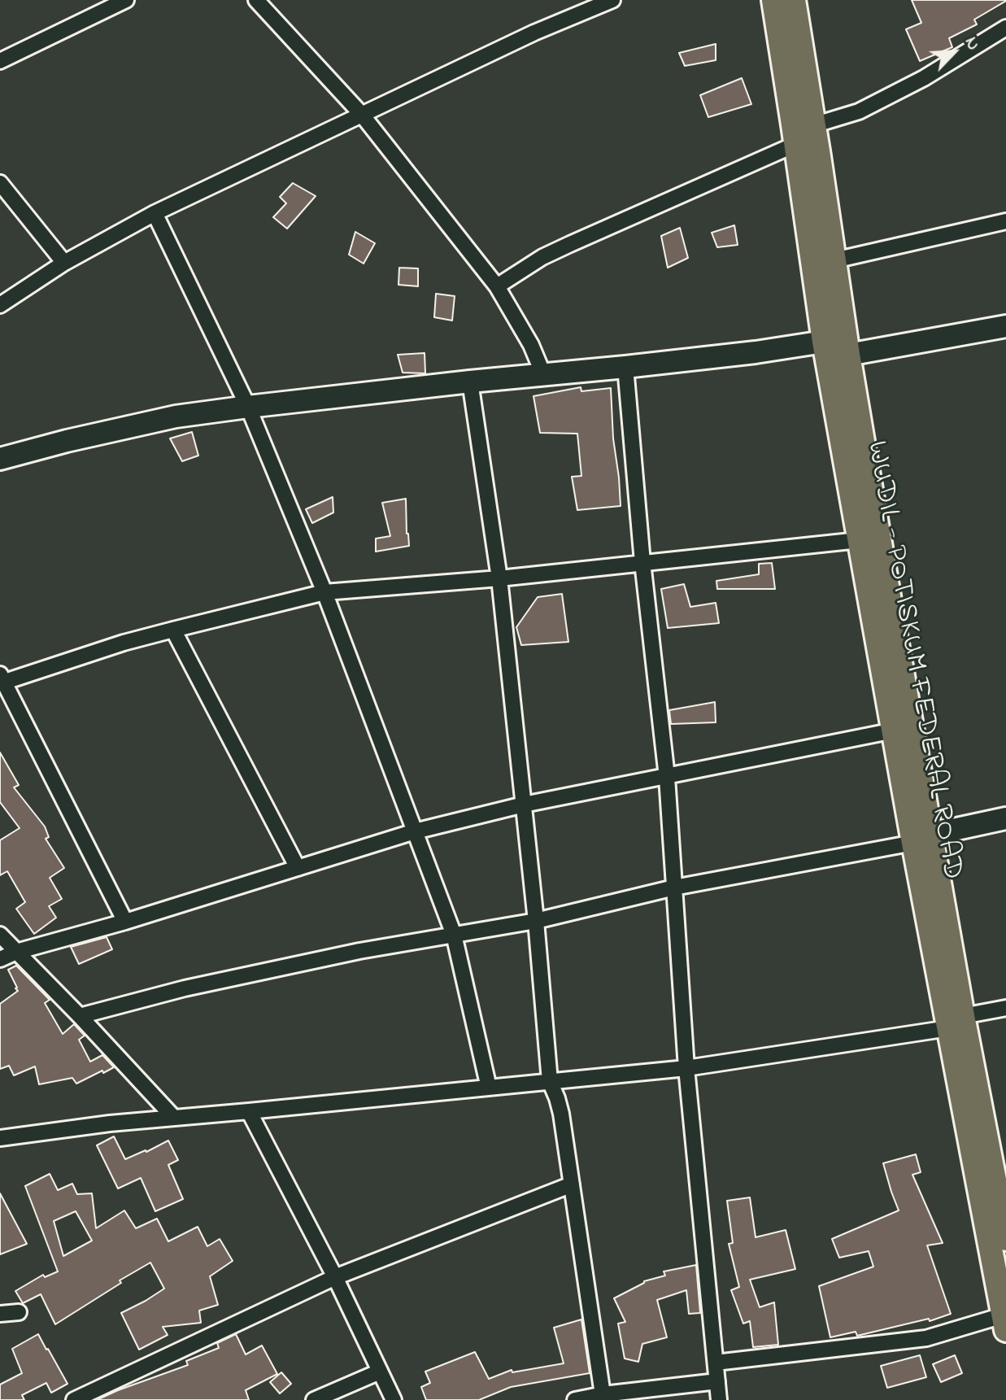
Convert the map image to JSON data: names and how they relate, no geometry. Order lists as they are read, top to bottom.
{
  "streets": {
    "main road": ["WUDIL - POTISKUM FEDERAL ROAD"]
  },
  "north": "top right"
}
